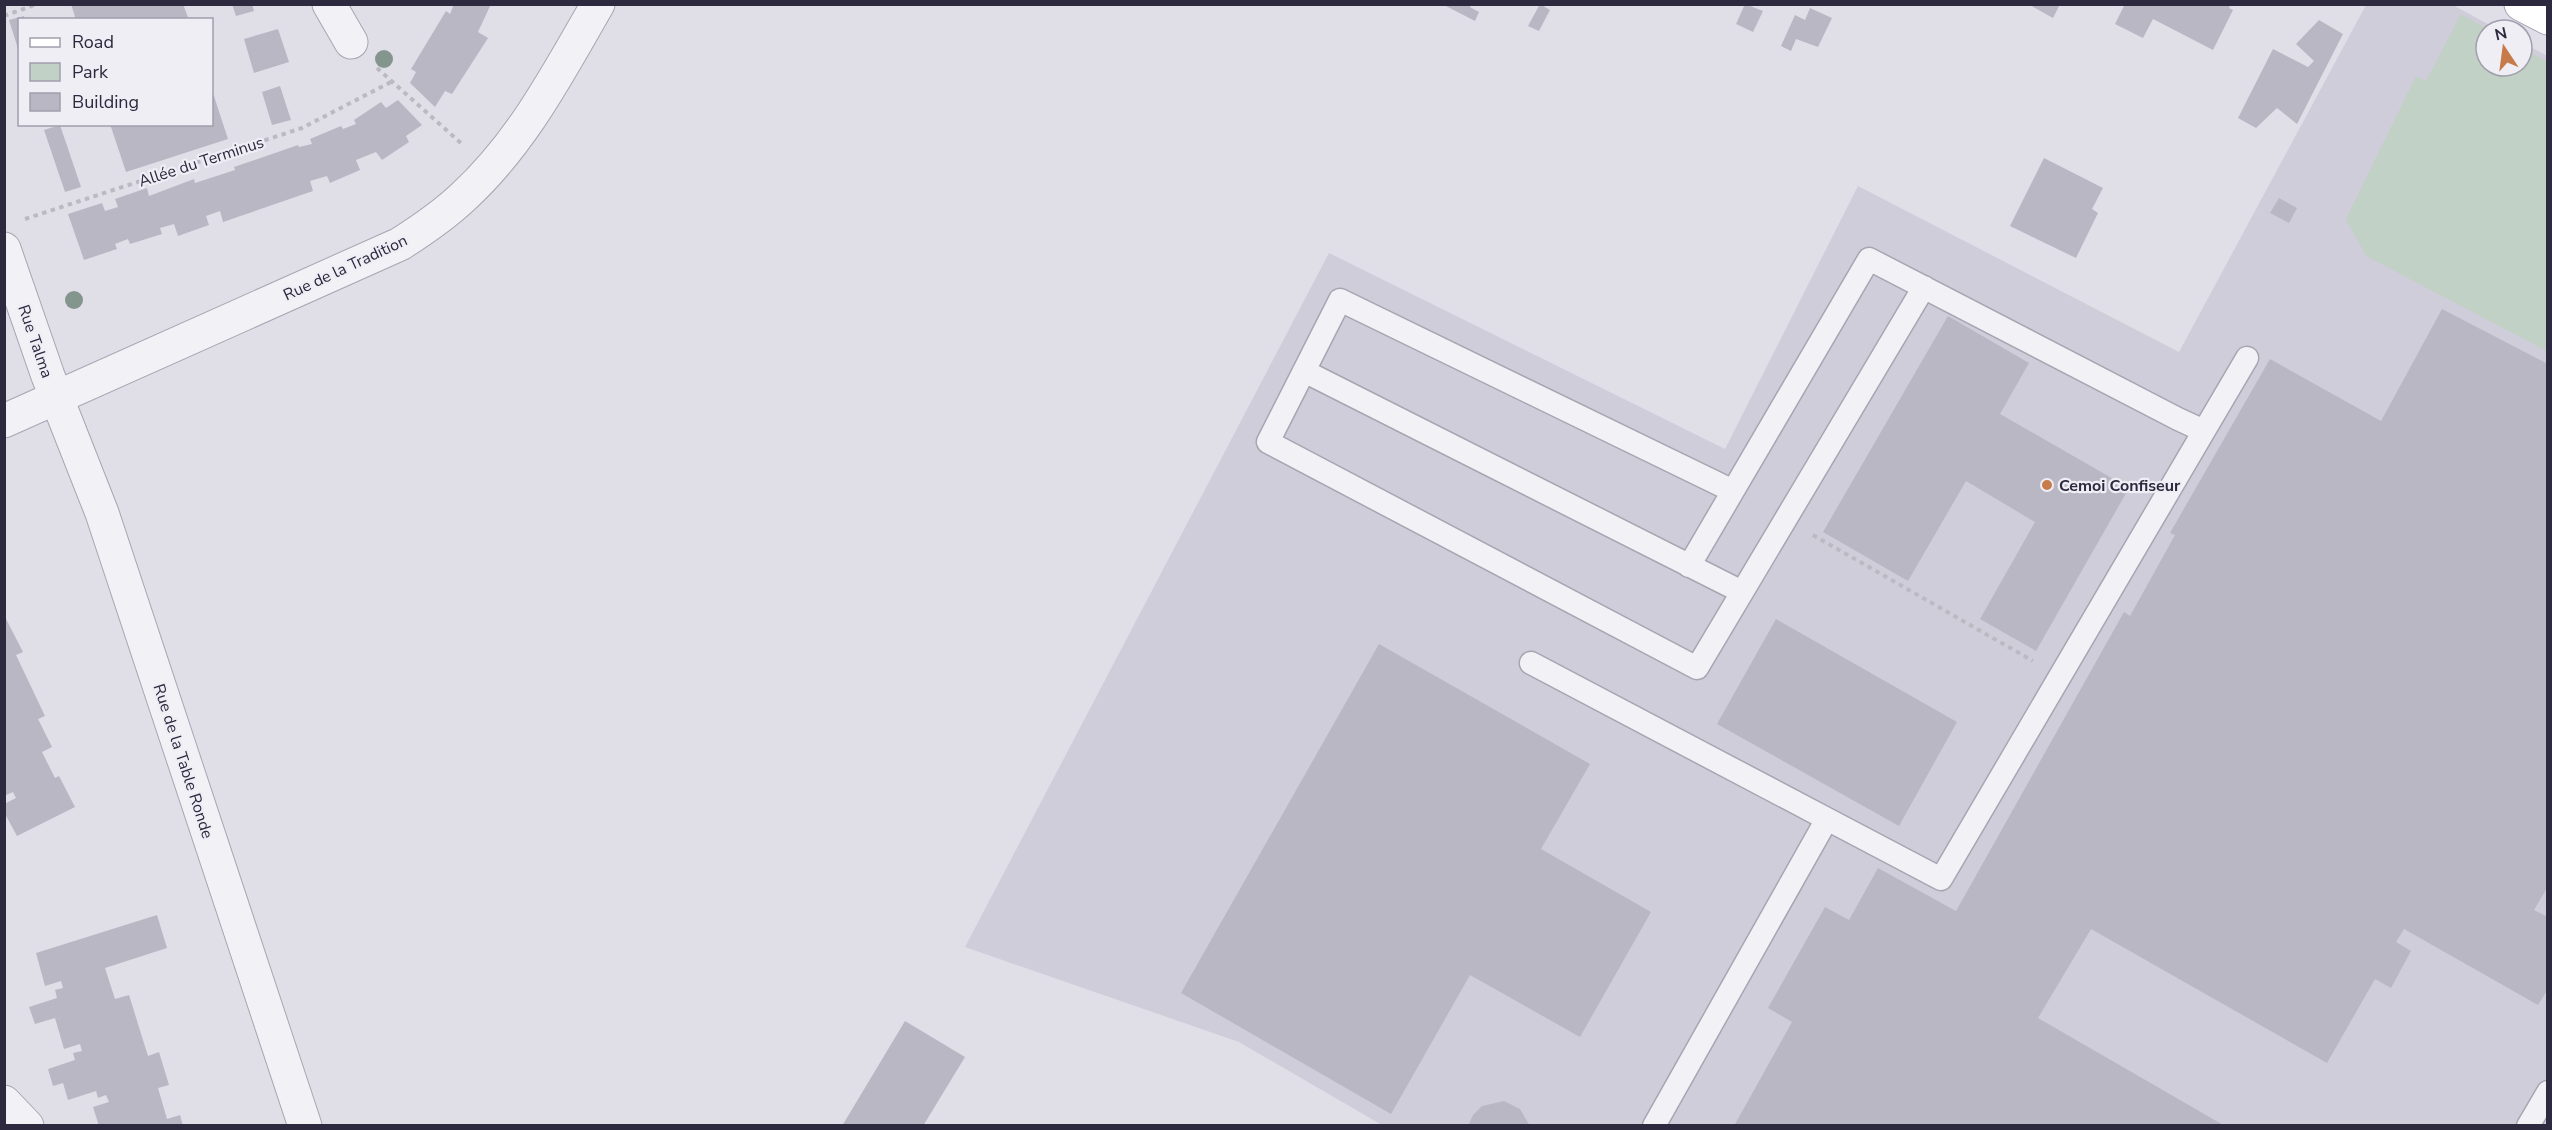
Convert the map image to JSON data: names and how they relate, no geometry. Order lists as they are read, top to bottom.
{
  "streets": {
    "street": ["Rue de la Tradition", "Rue Talma", "Rue de la Table Ronde"],
    "path": ["Allée du Terminus"]
  },
  "crossings": [
    ["Allée du Terminus", "Rue Talma"],
    ["Rue de la Tradition", "Rue Talma"],
    ["Rue de la Tradition", "Rue de la Table Ronde"],
    ["Rue Talma", "Rue de la Table Ronde"]
  ],
  "places": ["Cemoi Confiseur"],
  "legend": ["Road", "Park", "Building"],
  "north": "top"
}
